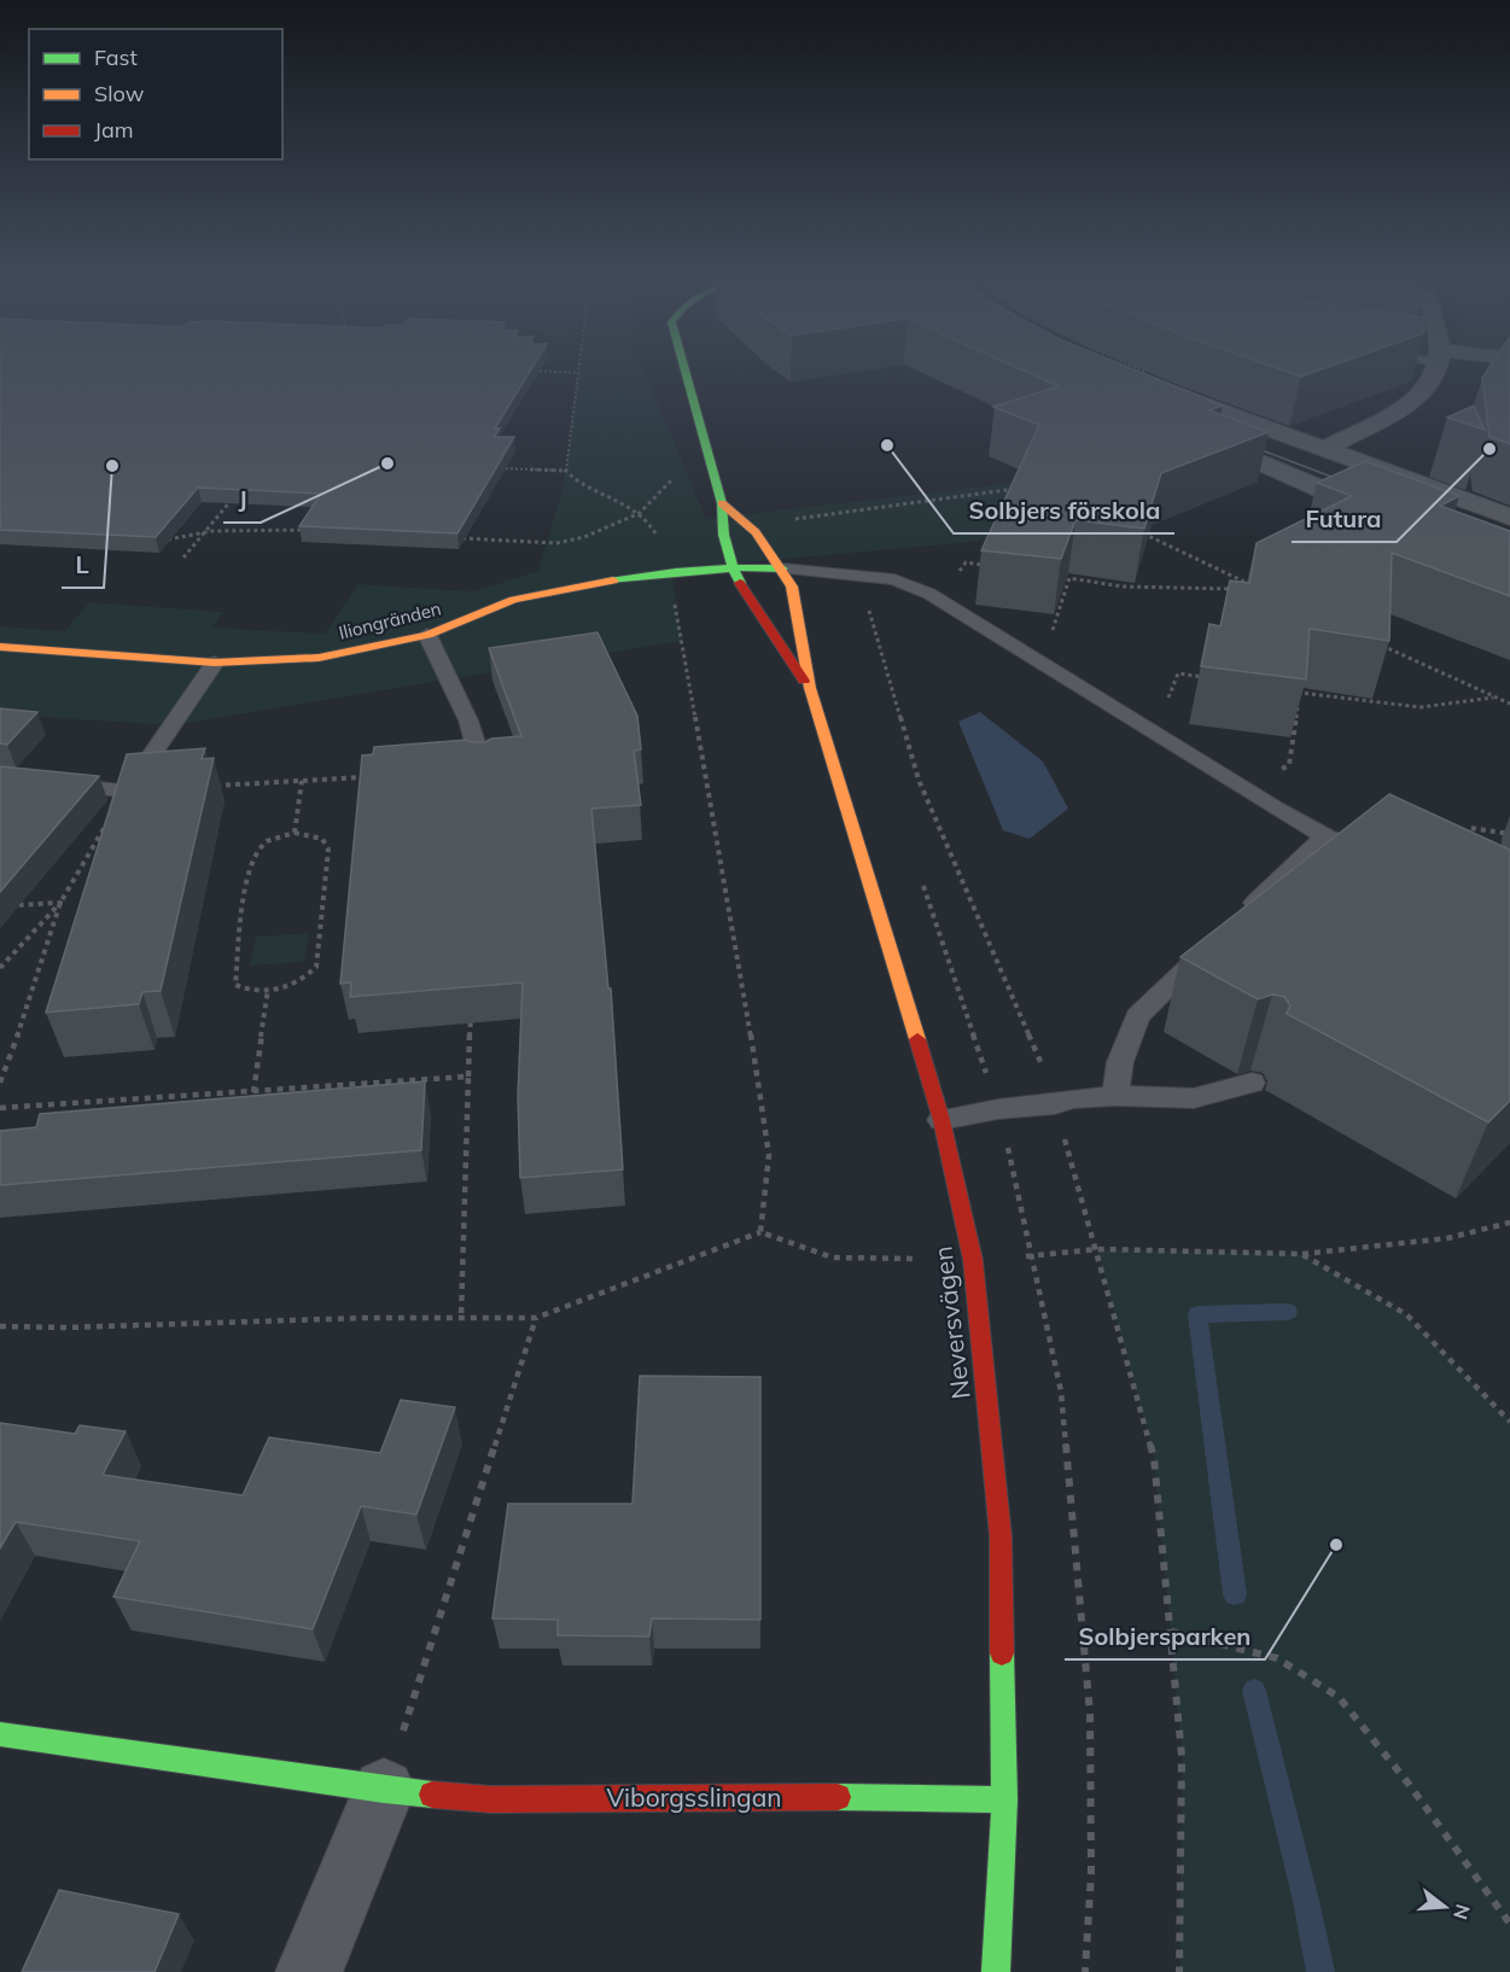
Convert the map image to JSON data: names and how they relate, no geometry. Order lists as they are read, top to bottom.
{
  "streets": {
    "street": ["Iliongränden", "Neversvägen", "Viborgsslingan"]
  },
  "crossings": [
    ["Iliongränden", "Neversvägen"],
    ["Neversvägen", "Viborgsslingan"]
  ],
  "places": [
    "Solbjers förskola",
    "Futura",
    "J",
    "L",
    "Solbjersparken"
  ],
  "legend": ["Fast", "Slow", "Jam"],
  "north": "right"
}
